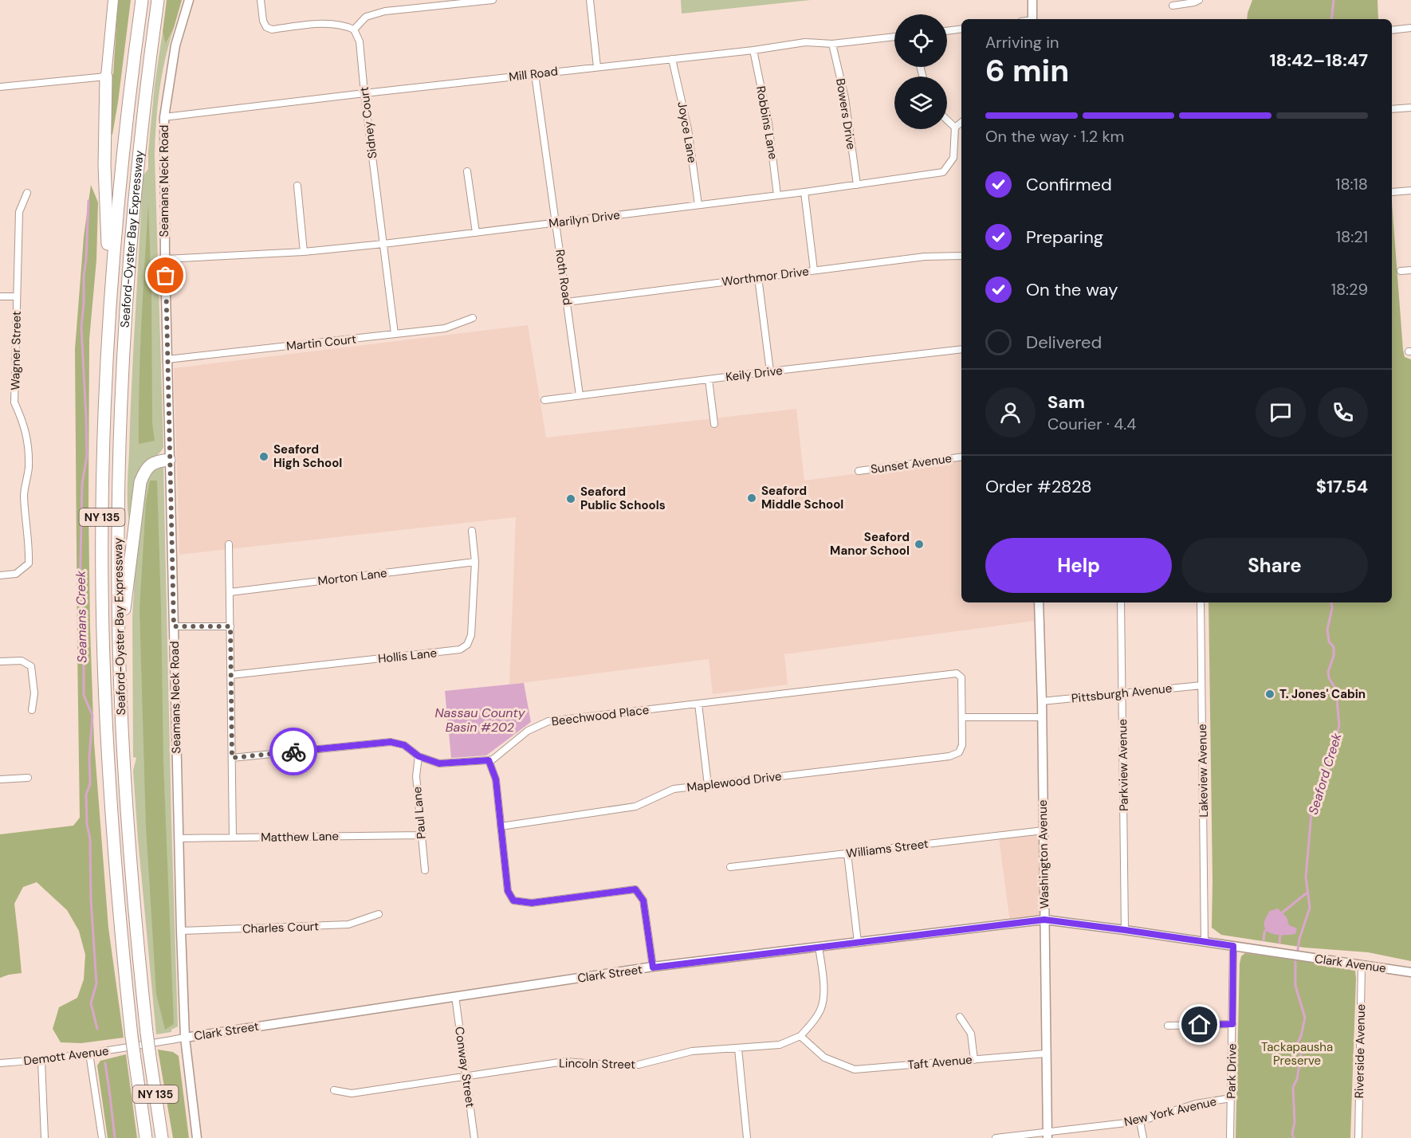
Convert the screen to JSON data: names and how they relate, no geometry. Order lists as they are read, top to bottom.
{
  "streets": {
    "highway": ["Seaford-Oyster Bay Expressway", "NY 135"],
    "street": [
      "Mill Road",
      "Bowers Drive",
      "Sidney Court",
      "Robbins Lane",
      "Joyce Lane",
      "Seamans Neck Road",
      "Marilyn Drive",
      "Worthmor Drive",
      "Roth Road",
      "Martin Court",
      "Wagner Street",
      "Keily Drive",
      "Sunset Avenue",
      "Morton Lane",
      "Hollis Lane",
      "Pittsburgh Avenue",
      "Beechwood Place",
      "Parkview Avenue",
      "Lakeview Avenue",
      "Maplewood Drive",
      "Paul Lane",
      "Matthew Lane",
      "Williams Street",
      "Washington Avenue",
      "Charles Court",
      "Clark Avenue",
      "Clark Street",
      "Riverside Avenue",
      "Demott Avenue",
      "Taft Avenue",
      "Lincoln Street",
      "Conway Street",
      "Park Drive",
      "New York Avenue"
    ]
  },
  "crossings": [
    ["Mill Road", "Bowers Drive"],
    ["Mill Road", "Sidney Court"],
    ["Mill Road", "Robbins Lane"],
    ["Mill Road", "Joyce Lane"],
    ["Mill Road", "Seamans Neck Road"],
    ["Mill Road", "Roth Road"],
    ["Bowers Drive", "Marilyn Drive"],
    ["Sidney Court", "Marilyn Drive"],
    ["Sidney Court", "Martin Court"],
    ["Robbins Lane", "Marilyn Drive"],
    ["Joyce Lane", "Marilyn Drive"],
    ["Seamans Neck Road", "Marilyn Drive"],
    ["Seamans Neck Road", "Martin Court"],
    ["Seamans Neck Road", "Matthew Lane"],
    ["Seamans Neck Road", "Charles Court"],
    ["Seamans Neck Road", "Clark Street"],
    ["Marilyn Drive", "Roth Road"],
    ["Seaford-Oyster Bay Expressway", "Clark Street"],
    ["Seaford-Oyster Bay Expressway", "Demott Avenue"],
    ["Worthmor Drive", "Roth Road"],
    ["Roth Road", "Keily Drive"],
    ["Morton Lane", "Hollis Lane"],
    ["Pittsburgh Avenue", "Parkview Avenue"],
    ["Pittsburgh Avenue", "Lakeview Avenue"],
    ["Pittsburgh Avenue", "Washington Avenue"],
    ["Beechwood Place", "Maplewood Drive"],
    ["Parkview Avenue", "Clark Street"],
    ["Lakeview Avenue", "Clark Street"],
    ["Paul Lane", "Matthew Lane"],
    ["Williams Street", "Washington Avenue"],
    ["Washington Avenue", "Clark Street"],
    ["Washington Avenue", "Taft Avenue"],
    ["Washington Avenue", "New York Avenue"],
    ["Clark Avenue", "Clark Street"],
    ["Clark Avenue", "Riverside Avenue"],
    ["Clark Street", "Demott Avenue"],
    ["Clark Street", "Lincoln Street"],
    ["Clark Street", "Conway Street"],
    ["Clark Street", "Park Drive"],
    ["Taft Avenue", "Lincoln Street"],
    ["Lincoln Street", "Conway Street"],
    ["Park Drive", "New York Avenue"]
  ],
  "water": ["Seamans Creek", "Nassau County Basin #202", "Seaford Creek"],
  "parks": ["Tackapausha Preserve"],
  "places": [
    "Seaford High School",
    "Seaford Middle School",
    "Seaford Public Schools",
    "Seaford Manor School",
    "T. Jones' Cabin"
  ],
  "page": {
    "heading": ["6 min", "Arriving in", "18:42–18:47"],
    "panel": [
      "Sam",
      "Courier · 4.4",
      "Order #2828",
      "$17.54"
    ],
    "bar": "On the way · 1.2 km",
    "list": [
      ["Confirmed", "18:18"],
      ["Preparing", "18:21"],
      ["On the way", "18:29"],
      "Delivered"
    ],
    "buttons": ["Help", "Share"]
  }
}
